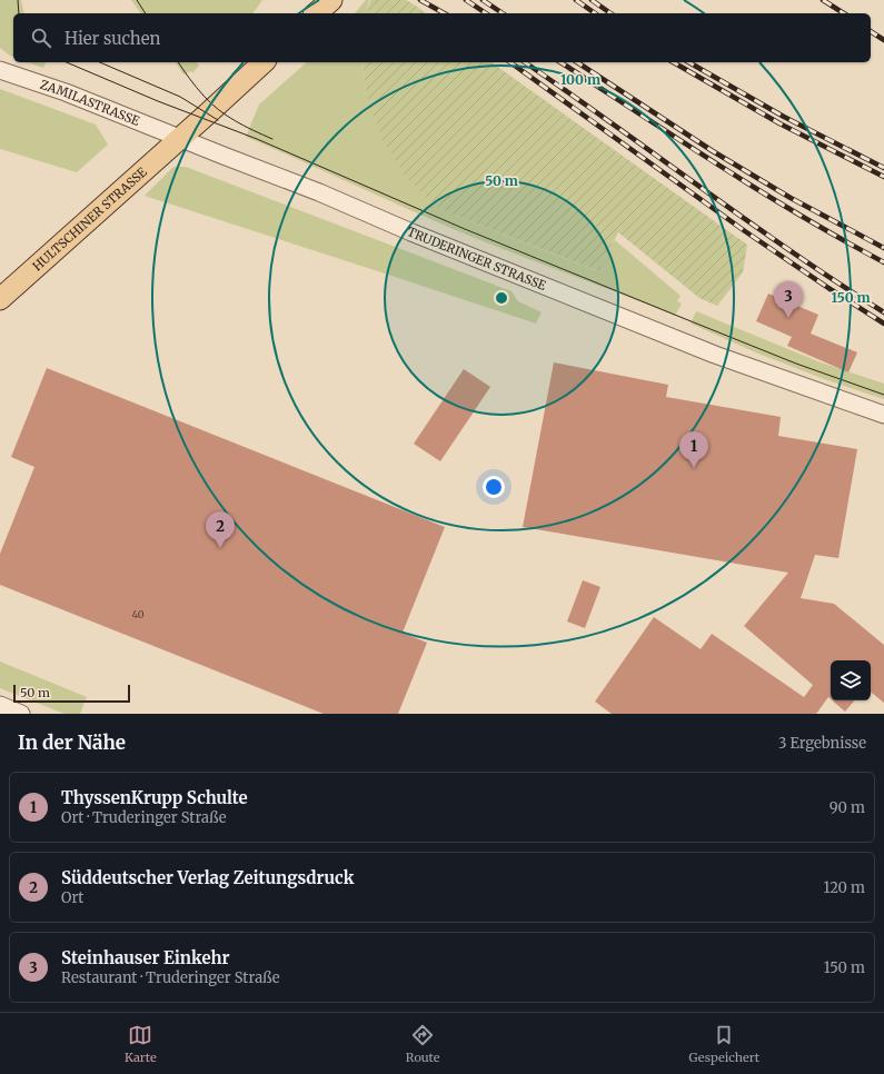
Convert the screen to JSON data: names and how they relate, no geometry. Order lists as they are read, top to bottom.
{
  "streets": {
    "main road": ["HULTSCHINER STRASSE"],
    "street": ["ZAMILASTRASSE", "TRUDERINGER STRASSE"]
  },
  "crossings": [
    ["ZAMILASTRASSE", "HULTSCHINER STRASSE"],
    ["ZAMILASTRASSE", "TRUDERINGER STRASSE"],
    ["HULTSCHINER STRASSE", "TRUDERINGER STRASSE"]
  ],
  "house_numbers": ["40"],
  "scale_bar": "50 m",
  "page": {
    "search": "Hier suchen",
    "pins": ["3", "1", "2"],
    "scale": "50 m",
    "heading": ["In der Nähe", "3 Ergebnisse"],
    "list": [
      {
        "mark": "1",
        "name": "ThyssenKrupp Schulte",
        "note": "Ort · Truderinger Straße",
        "value": "90 m"
      },
      {
        "mark": "2",
        "name": "Süddeutscher Verlag Zeitungsdruck",
        "note": "Ort",
        "value": "120 m"
      },
      {
        "mark": "3",
        "name": "Steinhauser Einkehr",
        "note": "Restaurant · Truderinger Straße",
        "value": "150 m"
      }
    ],
    "nav": ["Karte", "Route", "Gespeichert"]
  },
  "rings": ["100 m", "50 m", "150 m"]
}
